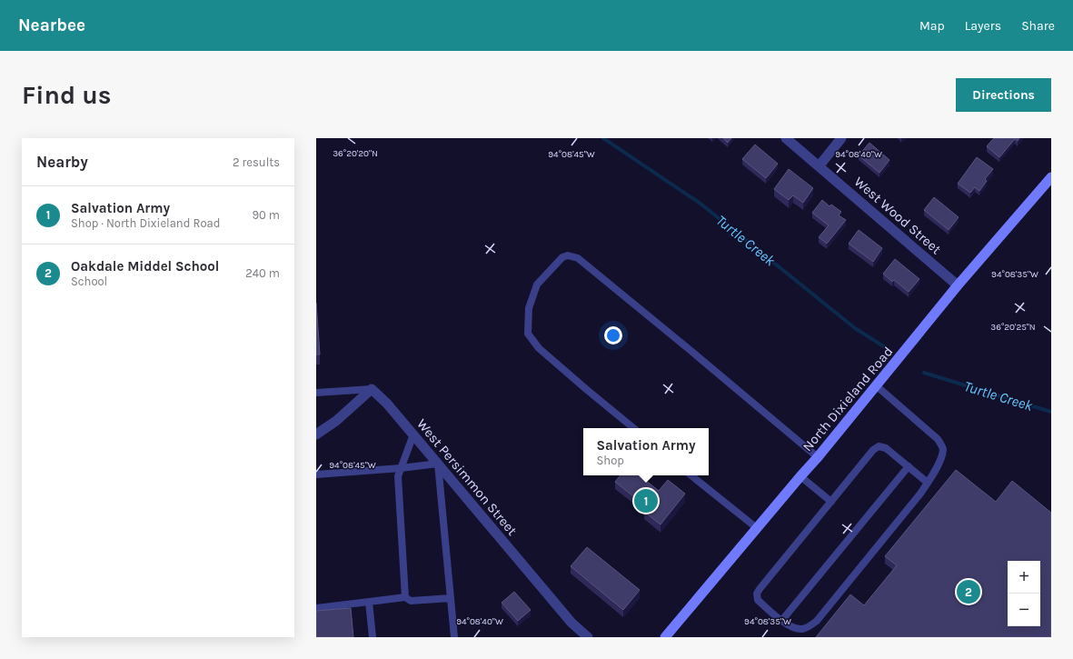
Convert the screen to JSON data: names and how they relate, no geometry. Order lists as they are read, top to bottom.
{
  "streets": {
    "main road": ["North Dixieland Road"],
    "street": ["West Wood Street", "West Persimmon Street"]
  },
  "crossings": [
    ["West Wood Street", "North Dixieland Road"]
  ],
  "water": ["Turtle Creek"],
  "page": {
    "header": "Nearbee",
    "nav": ["Map", "Layers", "Share"],
    "buttons": "Directions",
    "title": "Find us",
    "heading": ["Nearby", "2 results"],
    "list": [
      {
        "mark": "1",
        "name": "Salvation Army",
        "note": "Shop · North Dixieland Road",
        "value": "90 m"
      },
      {
        "mark": "2",
        "name": "Oakdale Middel School",
        "note": "School",
        "value": "240 m"
      }
    ],
    "popup": ["Salvation Army", "Shop"],
    "pins": ["1", "2"],
    "map_buttons": ["+", "−"]
  },
  "coordinates": [
    "36°20'20\"N",
    "94°08'45\"W",
    "94°08'40\"W",
    "94°08'35\"W",
    "36°20'25\"N"
  ]
}
